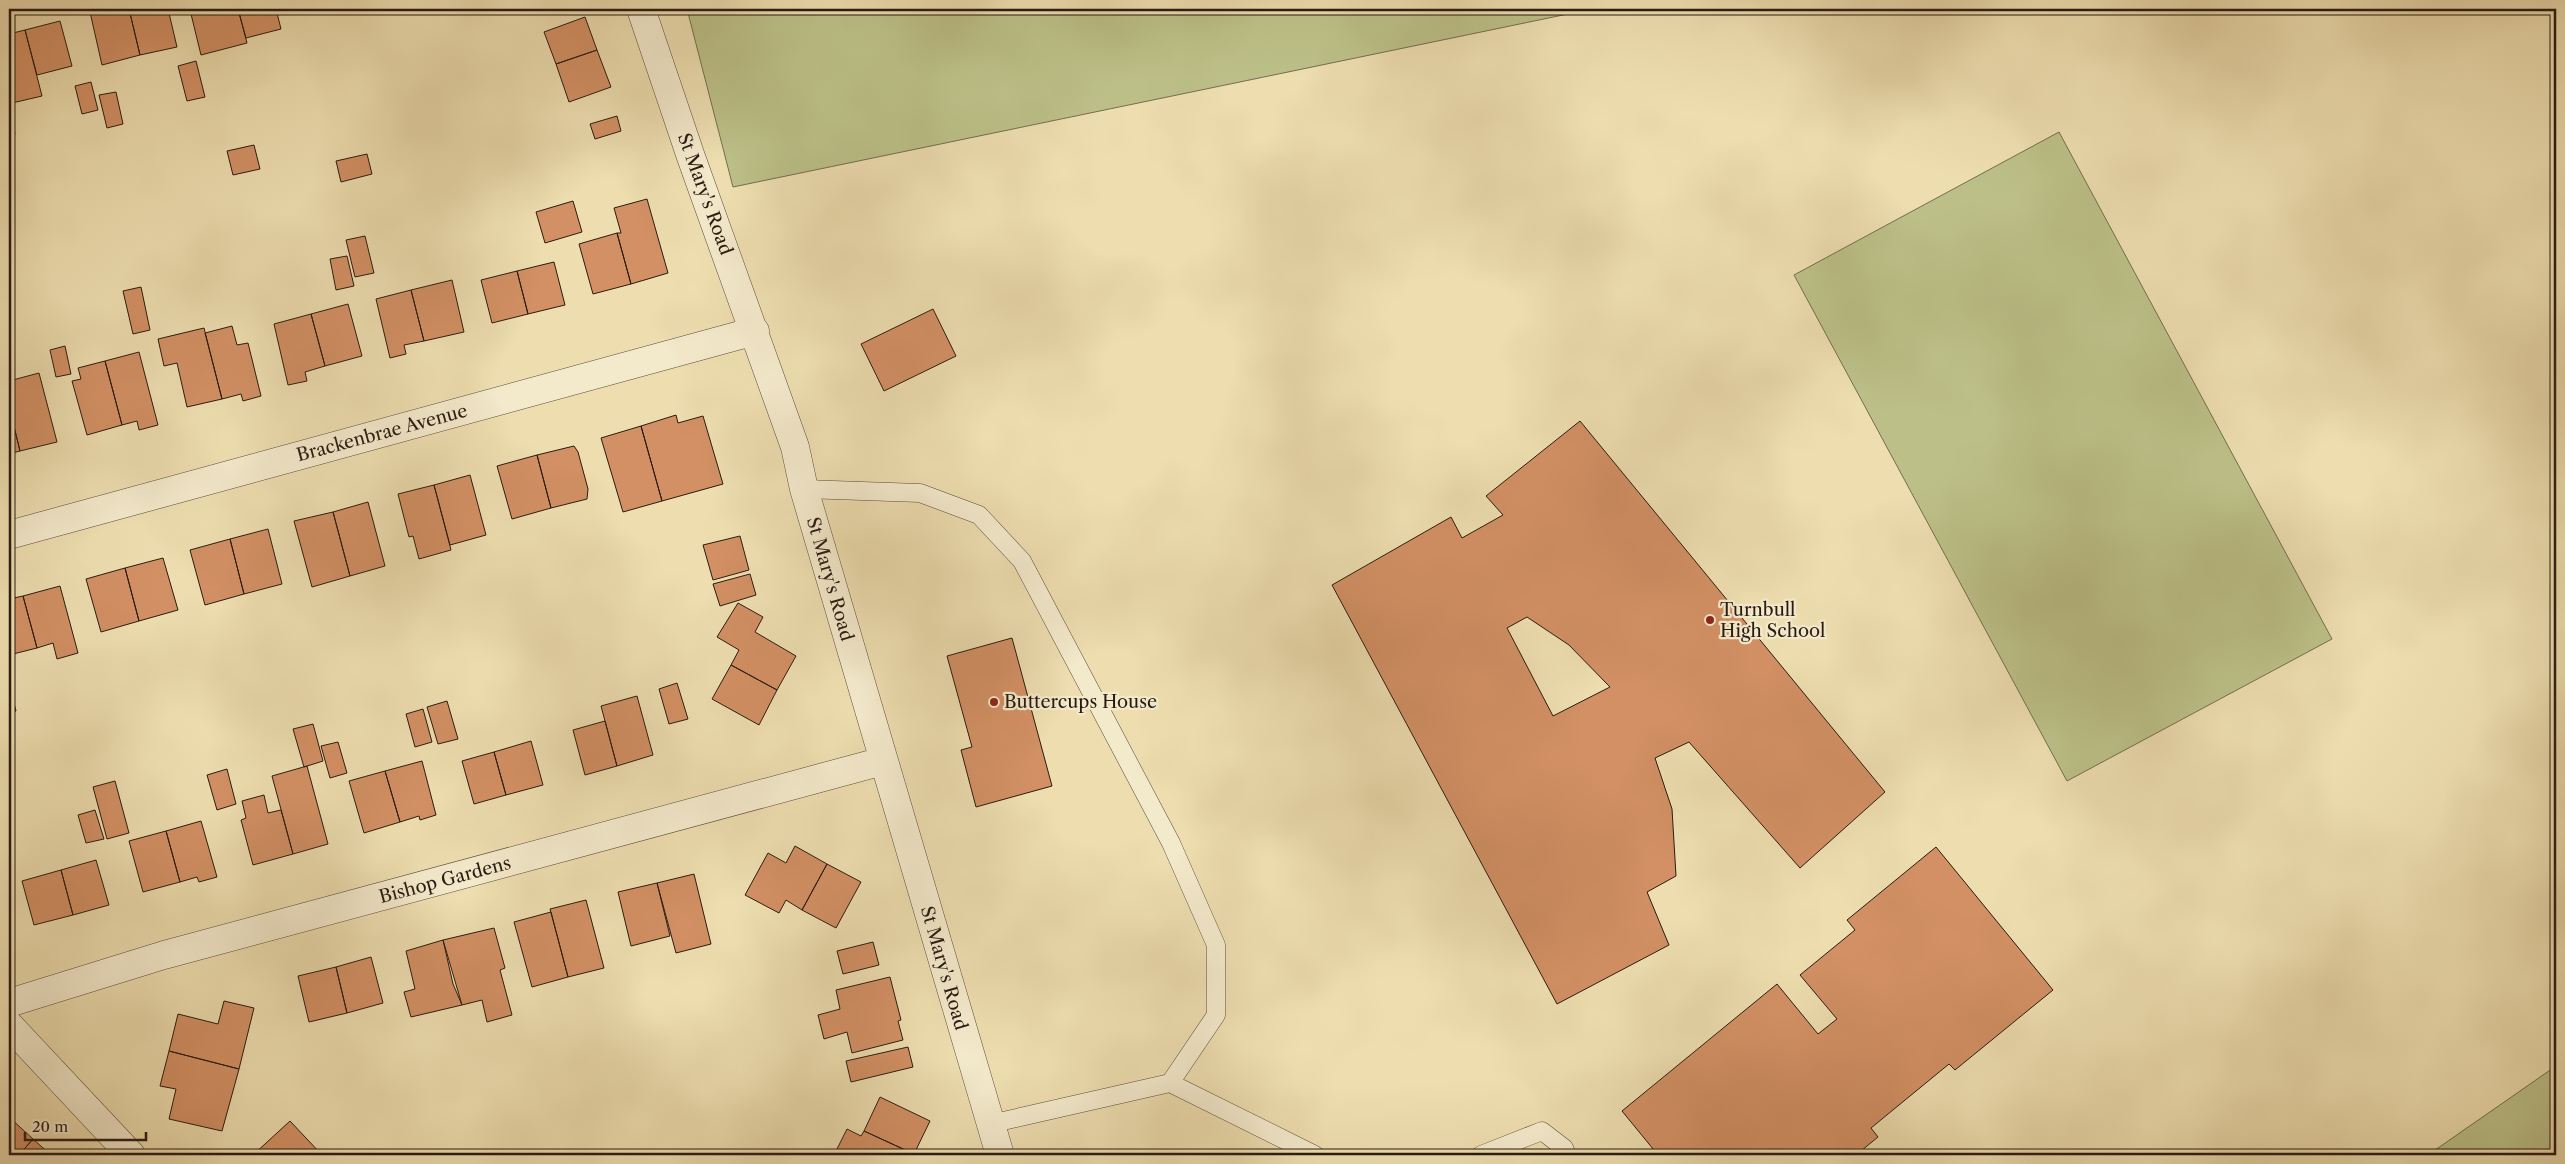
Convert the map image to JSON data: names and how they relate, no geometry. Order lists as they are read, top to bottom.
{
  "streets": {
    "street": ["St Mary's Road", "Brackenbrae Avenue", "Bishop Gardens"]
  },
  "crossings": [
    ["St Mary's Road", "Brackenbrae Avenue"],
    ["St Mary's Road", "Bishop Gardens"]
  ],
  "places": ["Turnbull High School", "Buttercups House"],
  "scale_bar": "20 m"
}
